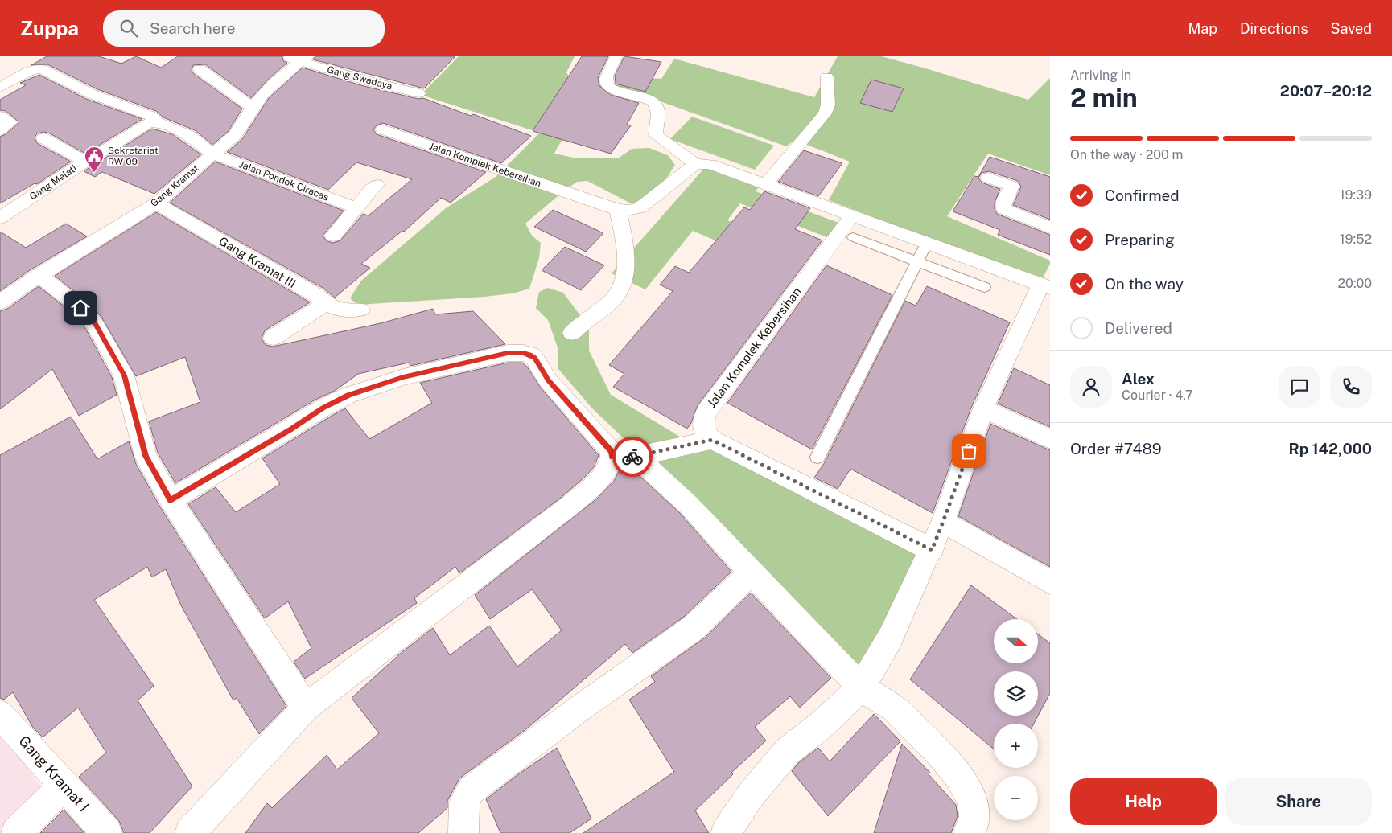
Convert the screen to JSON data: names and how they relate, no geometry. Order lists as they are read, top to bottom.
{
  "streets": {
    "street": [
      "Gang Swadaya",
      "Jalan Komplek Kebersihan",
      "Jalan Pondok Ciracas",
      "Gang Melati",
      "Gang Kramat",
      "Gang Kramat III",
      "Gang Kramat I"
    ]
  },
  "crossings": [
    ["Gang Swadaya", "Gang Kramat"],
    ["Jalan Pondok Ciracas", "Gang Kramat"],
    ["Gang Kramat", "Gang Kramat III"]
  ],
  "places": {
    "public building": ["Sekretariat RW 09"]
  },
  "north": "right",
  "page": {
    "header": "Zuppa",
    "search": "Search here",
    "nav": ["Map", "Directions", "Saved"],
    "heading": ["2 min", "Arriving in", "20:07–20:12"],
    "panel": [
      "Alex",
      "Courier · 4.7",
      "Order #7489",
      "Rp 142,000"
    ],
    "bar": "On the way · 200 m",
    "list": [
      ["Confirmed", "19:39"],
      ["Preparing", "19:52"],
      ["On the way", "20:00"],
      "Delivered"
    ],
    "map_buttons": ["+", "−"],
    "buttons": ["Help", "Share"]
  }
}
